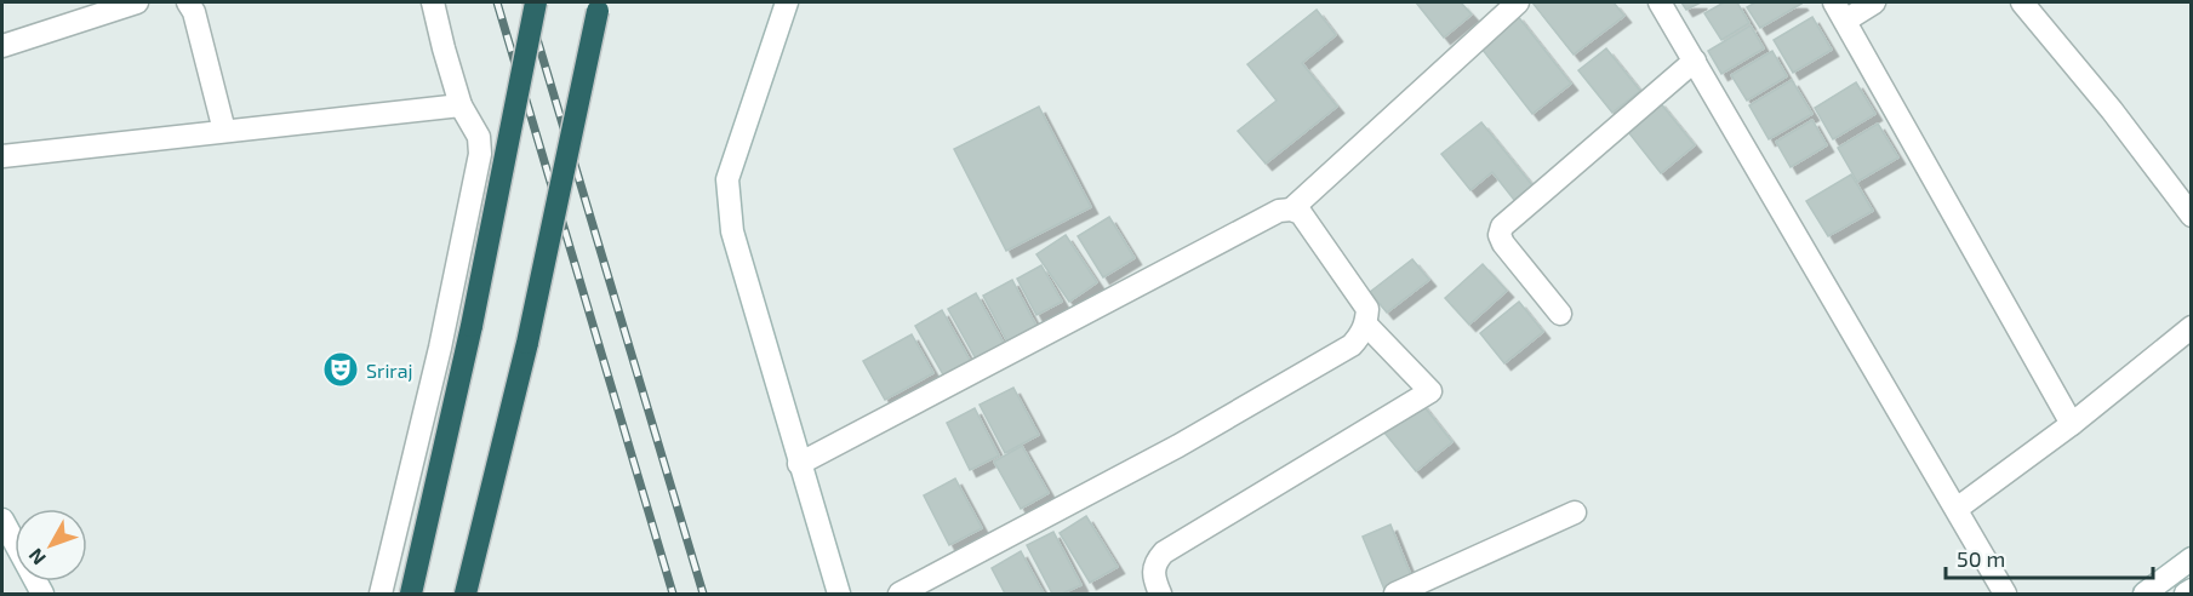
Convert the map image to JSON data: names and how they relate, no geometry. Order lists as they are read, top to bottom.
{
  "places": {
    "theatre": ["Sriraj"]
  },
  "scale_bar": "50 m",
  "north": "bottom left"
}
